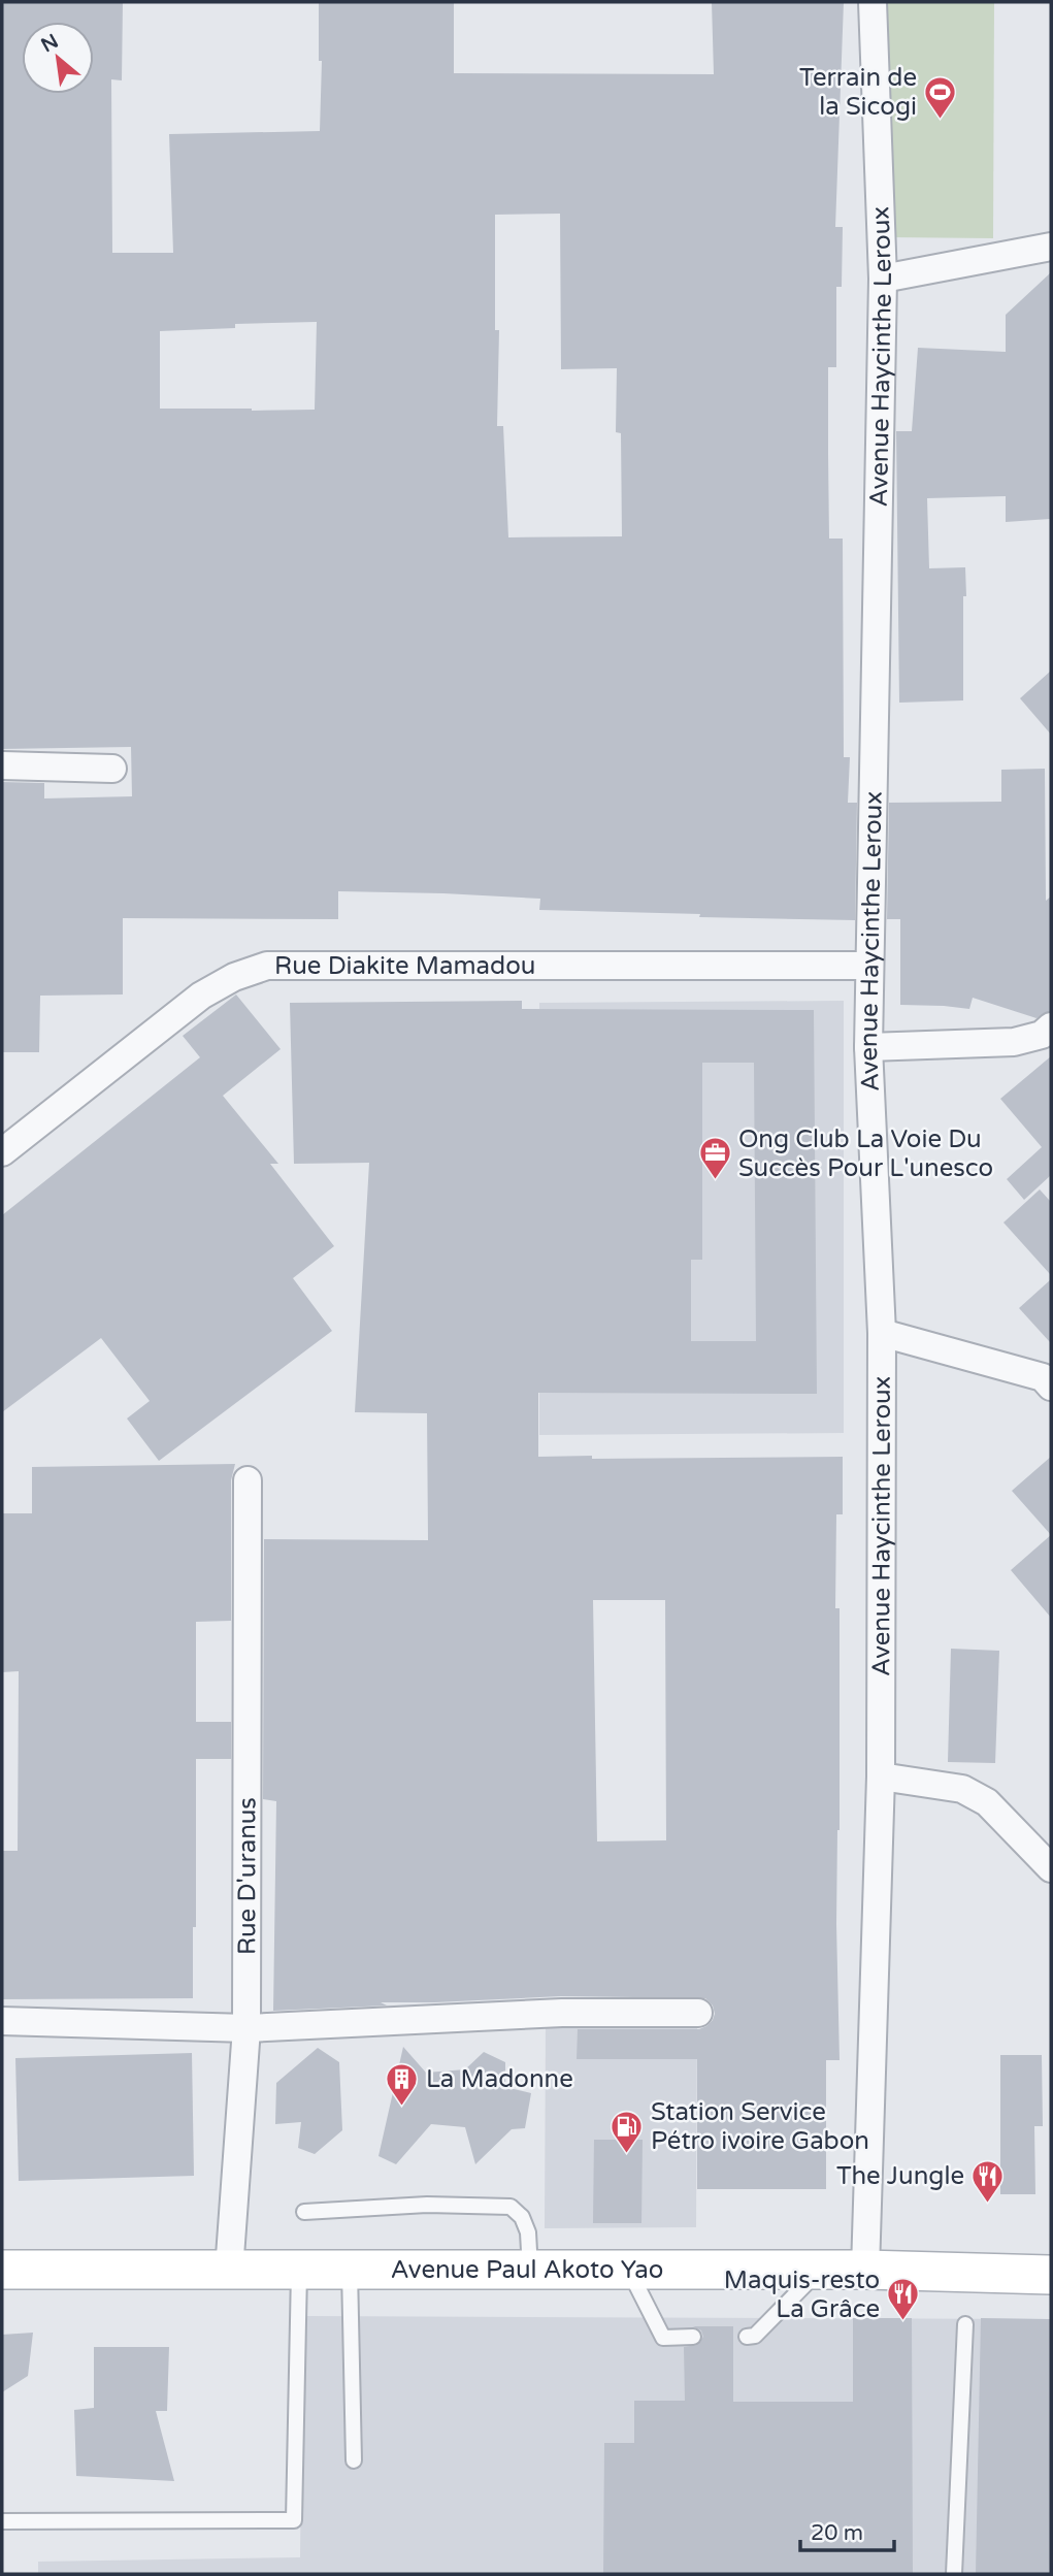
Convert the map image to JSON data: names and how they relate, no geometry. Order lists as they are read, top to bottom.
{
  "streets": {
    "street": [
      "Avenue Haycinthe Leroux",
      "Rue Diakite Mamadou",
      "Rue D'uranus",
      "Avenue Paul Akoto Yao"
    ]
  },
  "crossings": [
    ["Avenue Haycinthe Leroux", "Rue Diakite Mamadou"],
    ["Avenue Haycinthe Leroux", "Avenue Paul Akoto Yao"],
    ["Rue D'uranus", "Avenue Paul Akoto Yao"]
  ],
  "places": {
    "sports": ["Terrain de la Sicogi"],
    "office": ["Ong Club La Voie Du Succès Pour L'unesco"],
    "building": ["La Madonne"],
    "fuel station": ["Station Service Pétro ivoire Gabon"],
    "restaurant": ["The Jungle", "Maquis-resto La Grâce"]
  },
  "scale_bar": "20 m",
  "north": "top left"
}
